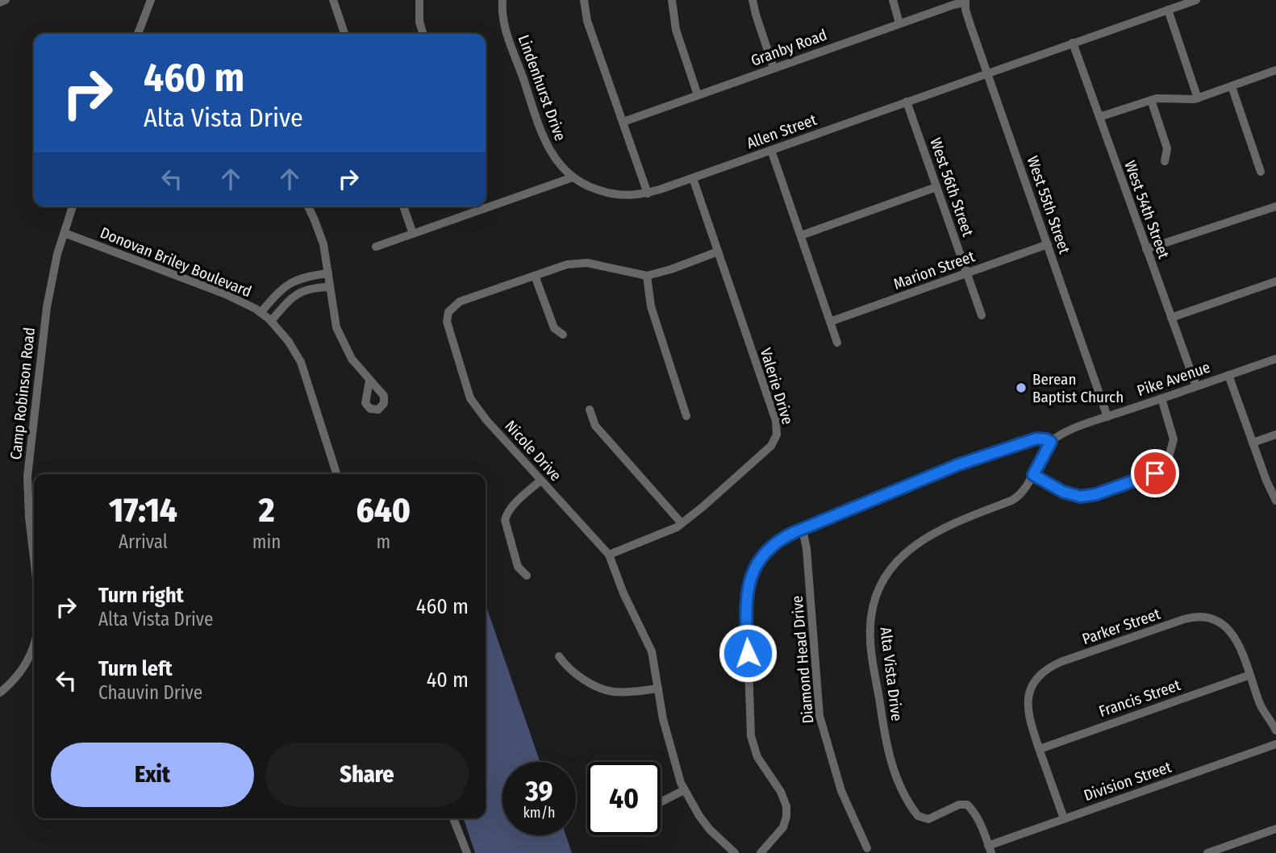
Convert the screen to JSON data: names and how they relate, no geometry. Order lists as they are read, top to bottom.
{
  "streets": {
    "street": [
      "Granby Road",
      "Lindenhurst Drive",
      "Allen Street",
      "West 56th Street",
      "West 55th Street",
      "West 54th Street",
      "Donovan Briley Boulevard",
      "Marion Street",
      "Pike Avenue",
      "Valerie Drive",
      "Camp Robinson Road",
      "Nicole Drive",
      "Parker Street",
      "Diamond Head Drive",
      "Alta Vista Drive",
      "Francis Street",
      "Division Street"
    ]
  },
  "crossings": [
    ["Granby Road", "West 55th Street"],
    ["Lindenhurst Drive", "Allen Street"],
    ["Allen Street", "West 56th Street"],
    ["Allen Street", "West 55th Street"],
    ["Allen Street", "West 54th Street"],
    ["Allen Street", "Valerie Drive"],
    ["West 56th Street", "Marion Street"],
    ["West 55th Street", "Marion Street"],
    ["West 55th Street", "Pike Avenue"],
    ["West 54th Street", "Pike Avenue"],
    ["Donovan Briley Boulevard", "Camp Robinson Road"],
    ["Pike Avenue", "Alta Vista Drive"],
    ["Valerie Drive", "Nicole Drive"],
    ["Parker Street", "Francis Street"],
    ["Alta Vista Drive", "Division Street"]
  ],
  "places": ["Berean Baptist Church"],
  "page": {
    "turn": ["460 m", "Alta Vista Drive"],
    "eta": [
      "17:14",
      "Arrival",
      "2",
      "min",
      "640",
      "m"
    ],
    "list": [
      {
        "name": "Turn right",
        "note": "Alta Vista Drive",
        "value": "460 m"
      },
      {
        "name": "Turn left",
        "note": "Chauvin Drive",
        "value": "40 m"
      }
    ],
    "buttons": ["Exit", "Share"],
    "speed": "39 km/h",
    "limit": "40"
  }
}
